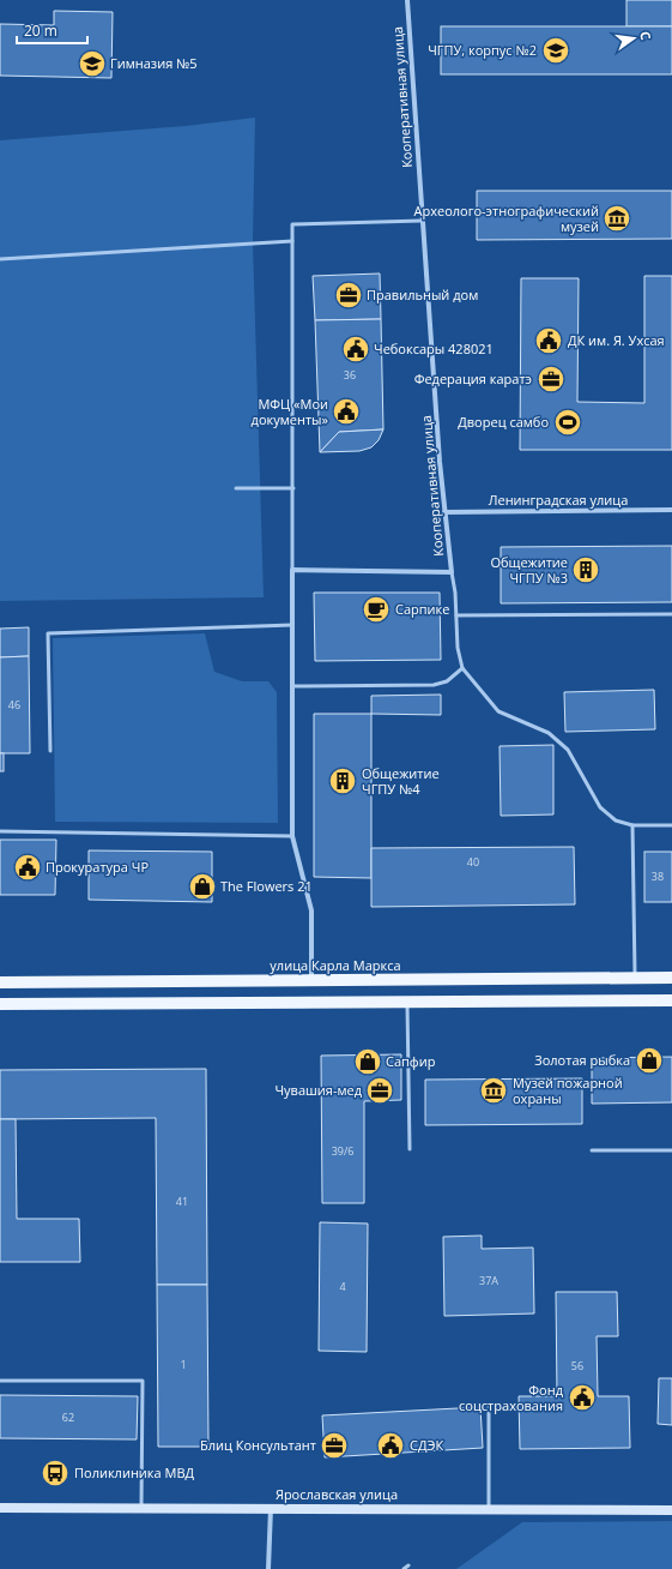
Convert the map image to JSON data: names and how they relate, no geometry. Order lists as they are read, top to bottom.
{
  "streets": {
    "main road": ["улица Карла Маркса"],
    "street": ["Кооперативная улица", "Ленинградская улица", "Ярославская улица"]
  },
  "crossings": [
    ["Кооперативная улица", "Ленинградская улица"]
  ],
  "places": {
    "school or university": ["ЧГПУ, корпус №2", "Гимназия №5"],
    "museum": ["Археолого-этнографический музей", "Музей пожарной охраны"],
    "office": [
      "Правильный дом",
      "Федерация каратэ",
      "Чувашия-мед",
      "Блиц Консультант"
    ],
    "public building": [
      "ДК им. Я. Ухсая",
      "Чебоксары 428021",
      "МФЦ «Мои документы»",
      "Прокуратура ЧР",
      "Фонд соцстрахования",
      "СДЭК"
    ],
    "sports": ["Дворец самбо"],
    "building": ["Общежитие ЧГПУ №3", "Общежитие ЧГПУ №4"],
    "cafe": ["Сарпике"],
    "shop": ["The Flowers 21", "Золотая рыбка", "Сапфир"],
    "bus stop": ["Поликлиника МВД"]
  },
  "house_numbers": [
    "36",
    "46",
    "40",
    "38",
    "39/6",
    "41",
    "37А",
    "4",
    "1",
    "56",
    "62"
  ],
  "scale_bar": "20 m",
  "north": "right"
}
